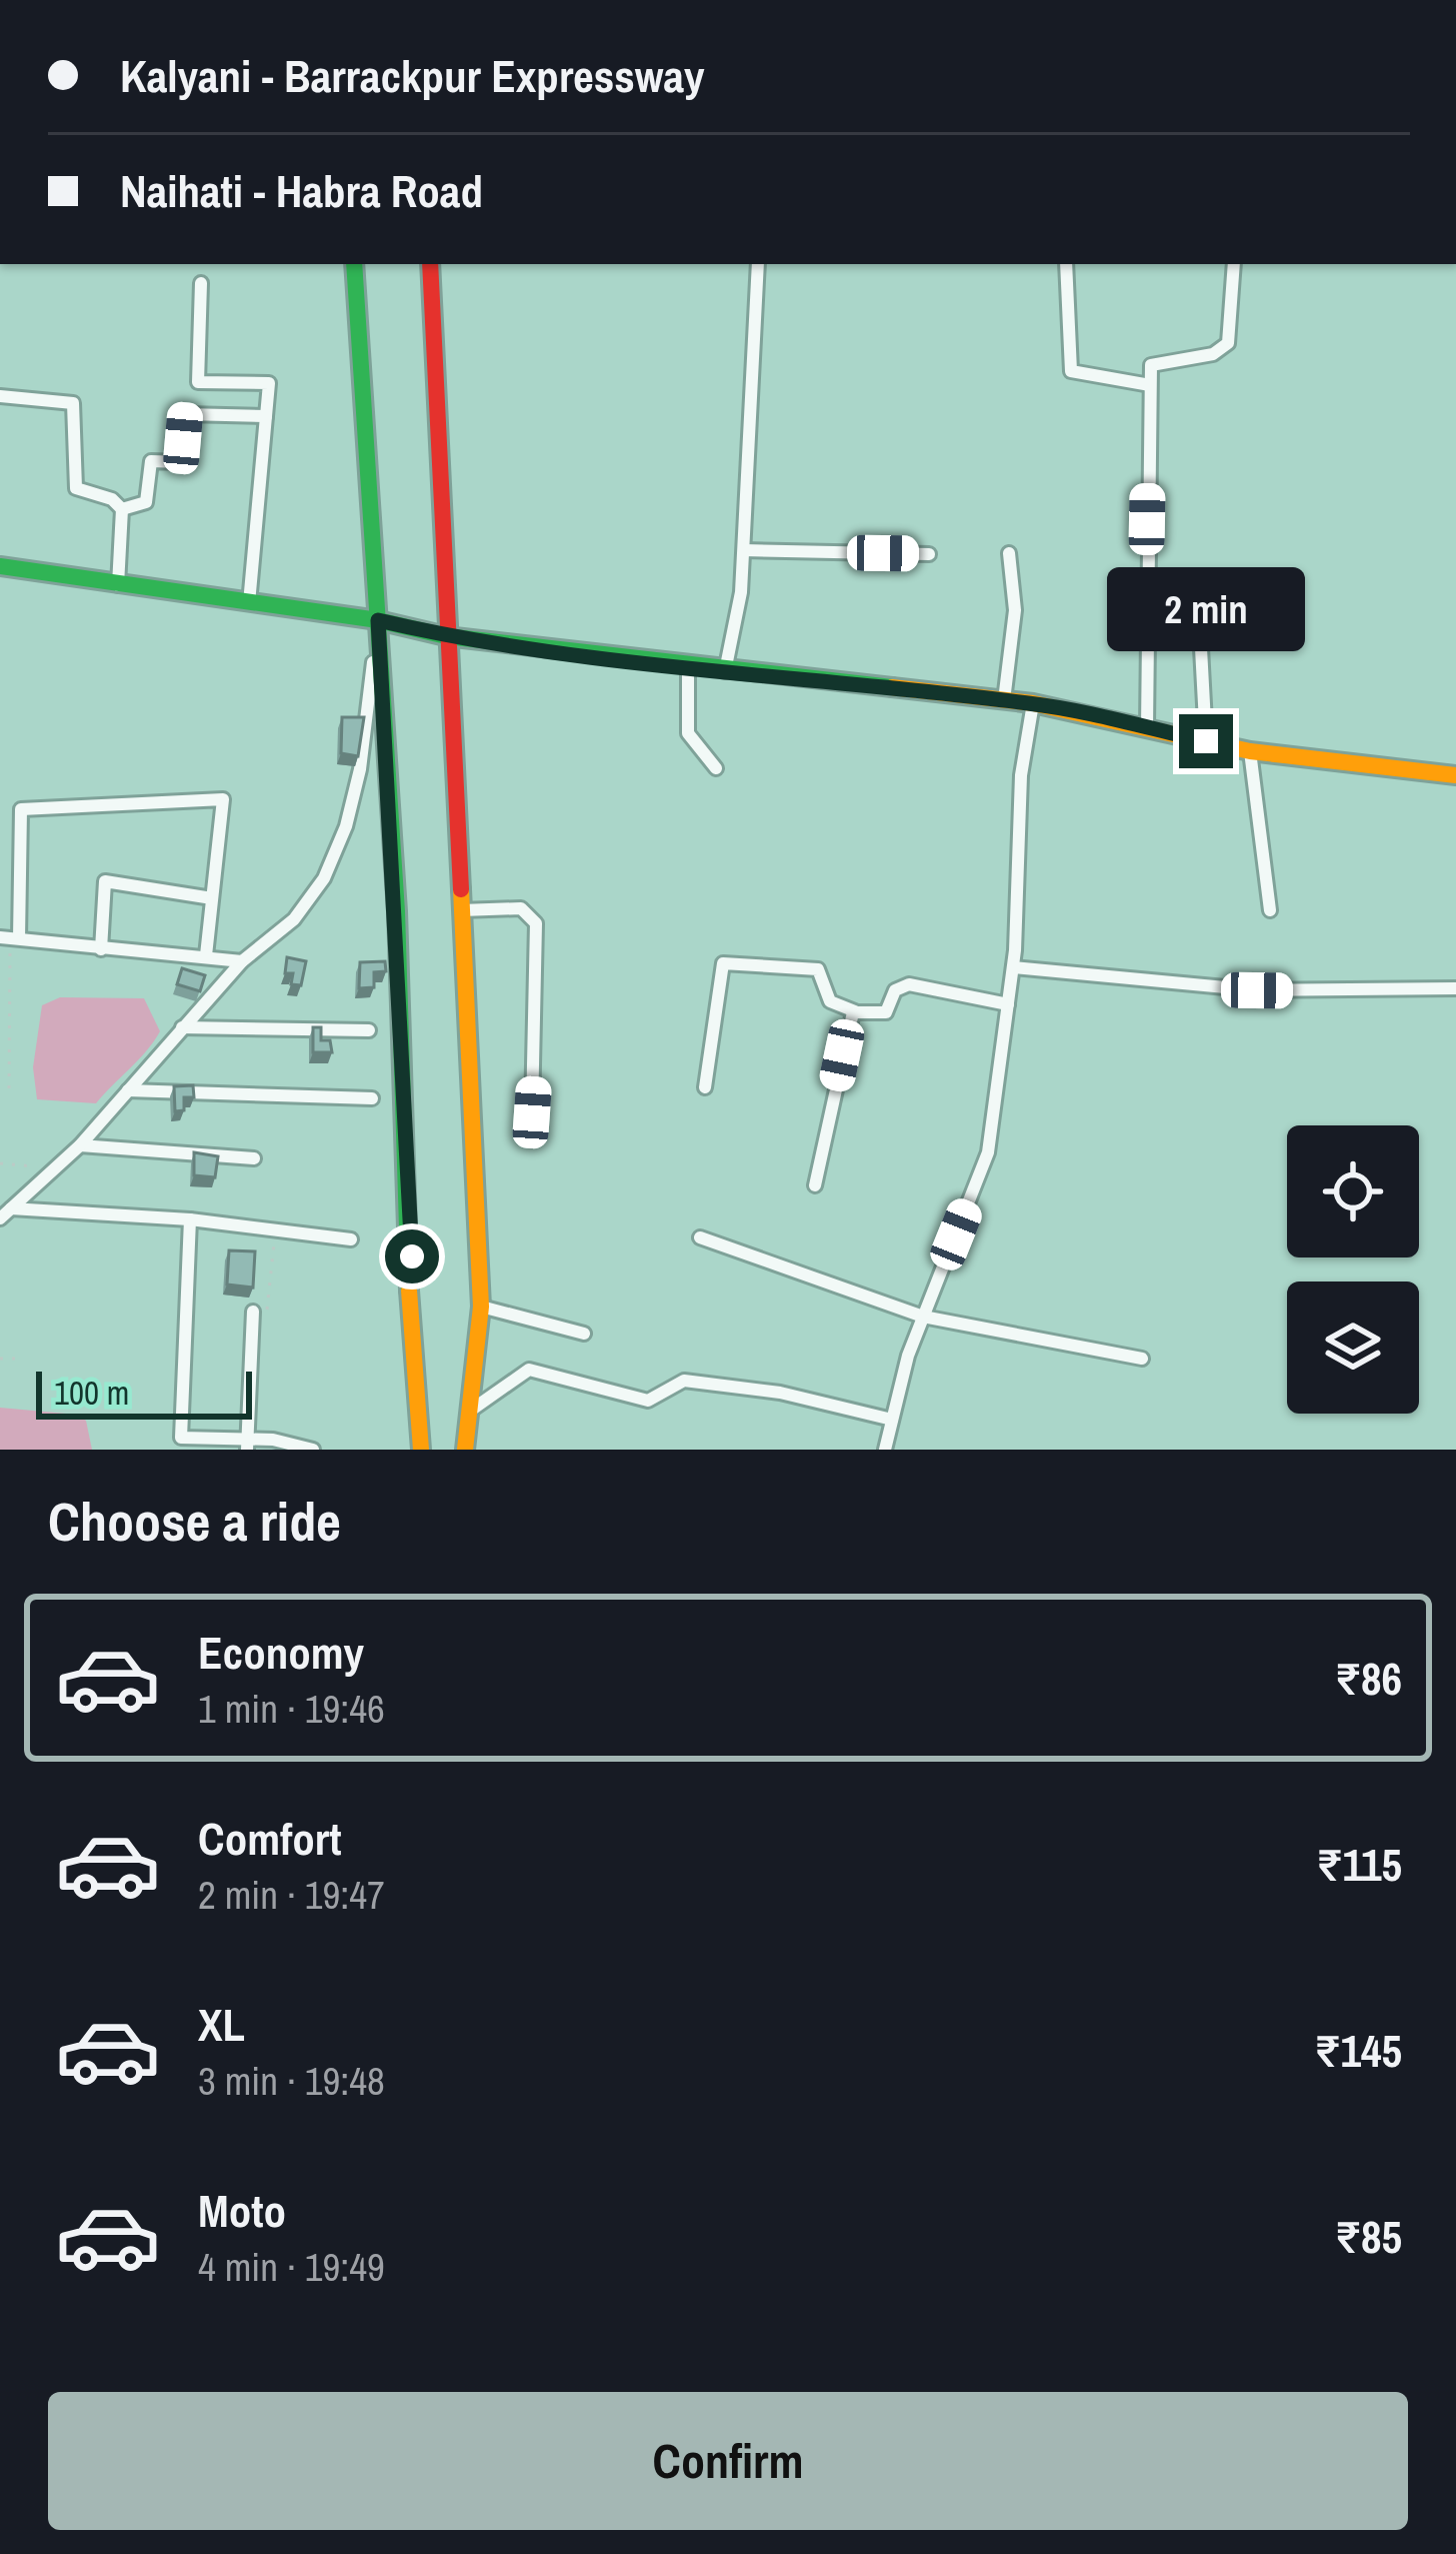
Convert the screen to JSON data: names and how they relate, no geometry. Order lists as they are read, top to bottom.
{
  "scale_bar": "100 m",
  "page": {
    "banner": ["Kalyani - Barrackpur Expressway", "Naihati - Habra Road"],
    "bubble": "2 min",
    "scale": "100 m",
    "heading": "Choose a ride",
    "list": [
      {
        "name": "Economy",
        "note": "1 min · 19:46",
        "value": "₹86"
      },
      {
        "name": "Comfort",
        "note": "2 min · 19:47",
        "value": "₹115"
      },
      {
        "name": "XL",
        "note": "3 min · 19:48",
        "value": "₹145"
      },
      {
        "name": "Moto",
        "note": "4 min · 19:49",
        "value": "₹85"
      }
    ],
    "buttons": "Confirm"
  }
}
